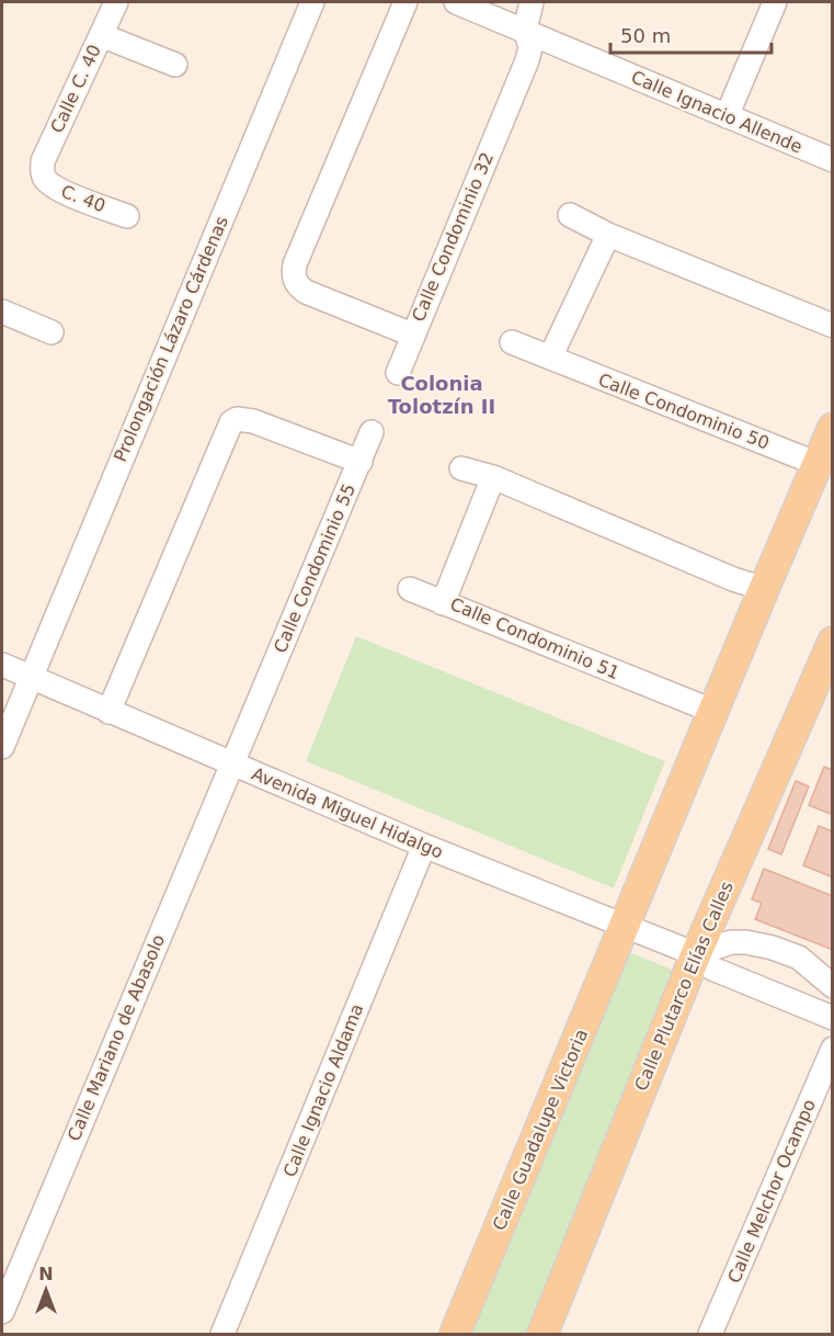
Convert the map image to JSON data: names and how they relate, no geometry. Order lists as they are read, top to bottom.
{
  "streets": {
    "main road": ["Calle Plutarco Elías Calles", "Calle Guadalupe Victoria"],
    "street": [
      "Calle C. 40",
      "Calle Ignacio Allende",
      "C. 40",
      "Calle Condominio 32",
      "Prolongación Lázaro Cárdenas",
      "Calle Condominio 50",
      "Calle Condominio 55",
      "Calle Condominio 51",
      "Avenida Miguel Hidalgo",
      "Calle Mariano de Abasolo",
      "Calle Ignacio Aldama",
      "Calle Melchor Ocampo"
    ]
  },
  "crossings": [
    ["Calle C. 40", "C. 40"],
    ["Calle Ignacio Allende", "Calle Condominio 32"],
    ["Prolongación Lázaro Cárdenas", "Avenida Miguel Hidalgo"],
    ["Calle Condominio 55", "Avenida Miguel Hidalgo"],
    ["Calle Condominio 55", "Calle Mariano de Abasolo"],
    ["Avenida Miguel Hidalgo", "Calle Plutarco Elías Calles"],
    ["Avenida Miguel Hidalgo", "Calle Mariano de Abasolo"],
    ["Avenida Miguel Hidalgo", "Calle Ignacio Aldama"],
    ["Avenida Miguel Hidalgo", "Calle Guadalupe Victoria"]
  ],
  "districts": ["Colonia Tolotzín II"],
  "scale_bar": "50 m",
  "north": "top"
}
